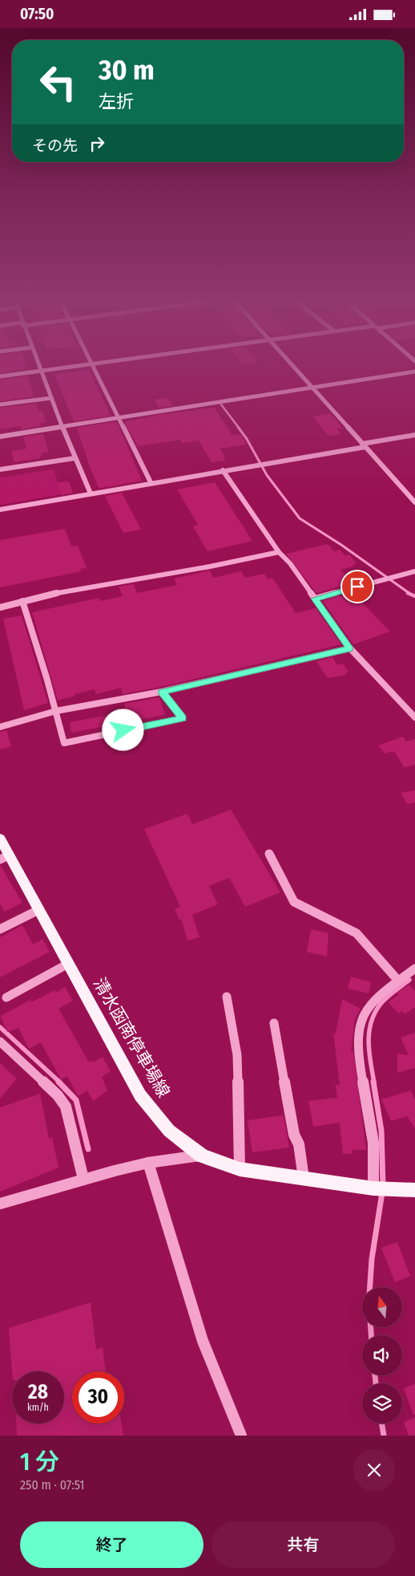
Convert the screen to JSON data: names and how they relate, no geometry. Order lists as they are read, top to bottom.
{
  "streets": {
    "main road": ["清水函南停車場線"]
  },
  "north": "top",
  "page": {
    "status": "07:50",
    "turn": ["30 m", "左折"],
    "then": "その先",
    "speed": "28 km/h",
    "limit": "30",
    "heading": ["1 分", "250 m · 07:51"],
    "buttons": ["終了", "共有"]
  }
}
